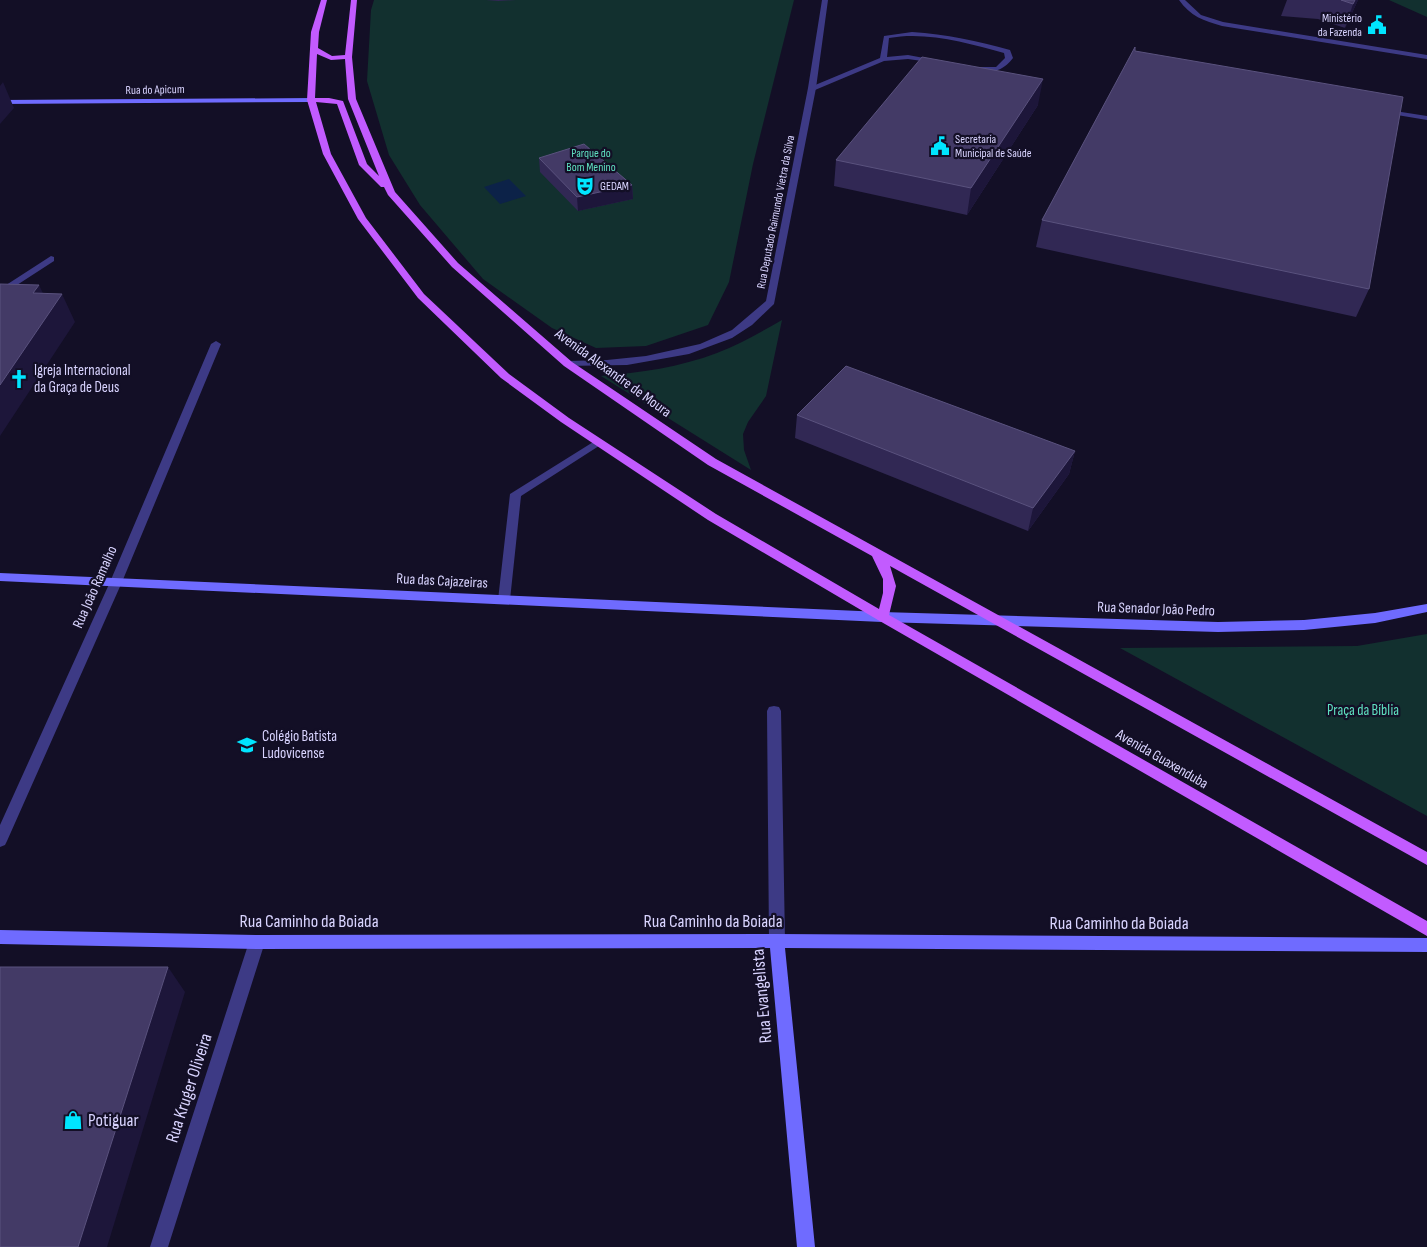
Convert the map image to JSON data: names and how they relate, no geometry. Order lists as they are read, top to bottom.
{
  "streets": {
    "main road": ["Avenida Alexandre de Moura", "Avenida Guaxenduba"],
    "street": [
      "Rua do Apicum",
      "Rua Deputado Raimundo Vietra da Silva",
      "Rua das Cajazeiras",
      "Rua João Ramalho",
      "Rua Senador João Pedro",
      "Rua Caminho da Boiada",
      "Rua Evangelista",
      "Rua Kruger Oliveira"
    ]
  },
  "crossings": [
    ["Rua Deputado Raimundo Vietra da Silva", "Avenida Alexandre de Moura"],
    ["Avenida Alexandre de Moura", "Rua Senador João Pedro"],
    ["Rua das Cajazeiras", "Rua João Ramalho"],
    ["Rua das Cajazeiras", "Rua Senador João Pedro"],
    ["Rua das Cajazeiras", "Avenida Guaxenduba"],
    ["Rua Senador João Pedro", "Avenida Guaxenduba"],
    ["Rua Caminho da Boiada", "Rua Evangelista"],
    ["Rua Caminho da Boiada", "Rua Kruger Oliveira"]
  ],
  "parks": ["Parque do Bom Menino", "Praça da Bíblia"],
  "places": {
    "public building": ["Ministério da Fazenda", "Secretaria Municipal de Saúde"],
    "theatre": ["GEDAM"],
    "church": ["Igreja Internacional da Graça de Deus"],
    "school or university": ["Colégio Batista Ludovicense"],
    "shop": ["Potiguar"]
  }
}
